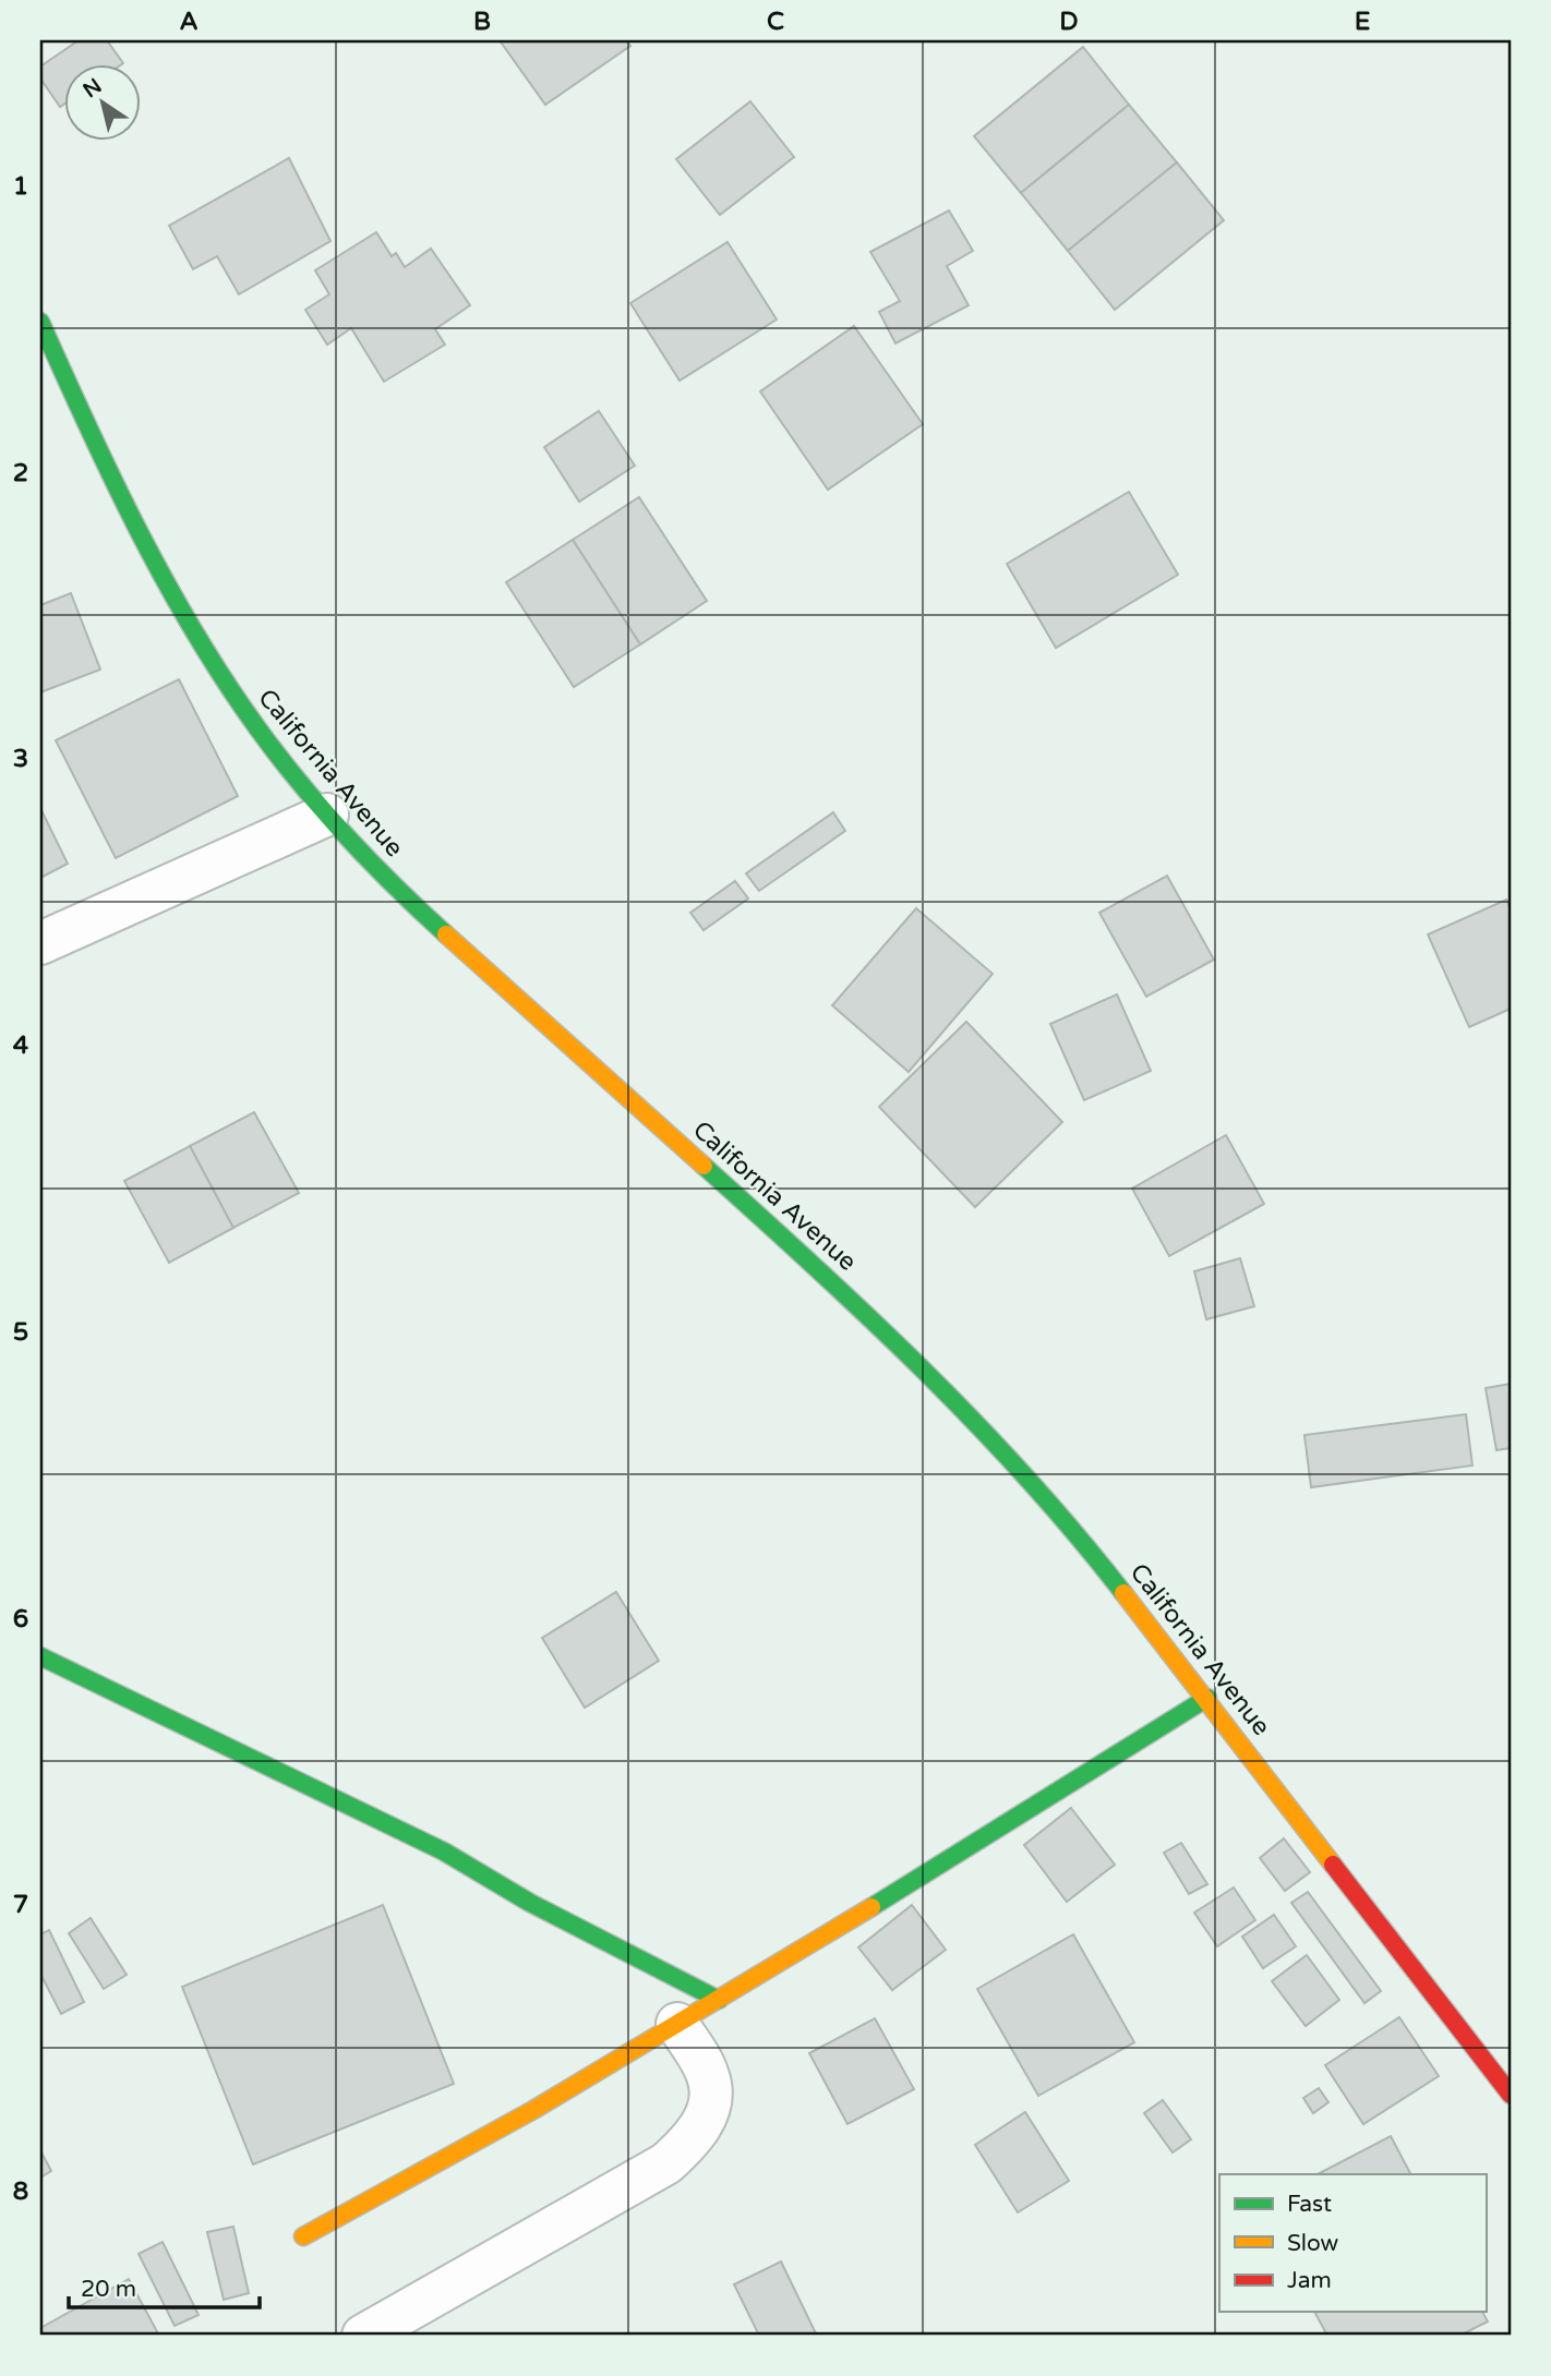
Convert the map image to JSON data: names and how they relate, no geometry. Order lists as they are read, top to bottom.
{
  "streets": {
    "street": ["California Avenue"]
  },
  "legend": ["Fast", "Slow", "Jam"],
  "scale_bar": "20 m",
  "north": "top left",
  "grid": {
    "columns": [
      "A",
      "B",
      "C",
      "D",
      "E"
    ],
    "rows": [
      "1",
      "2",
      "3",
      "4",
      "5",
      "6",
      "7",
      "8"
    ]
  }
}
